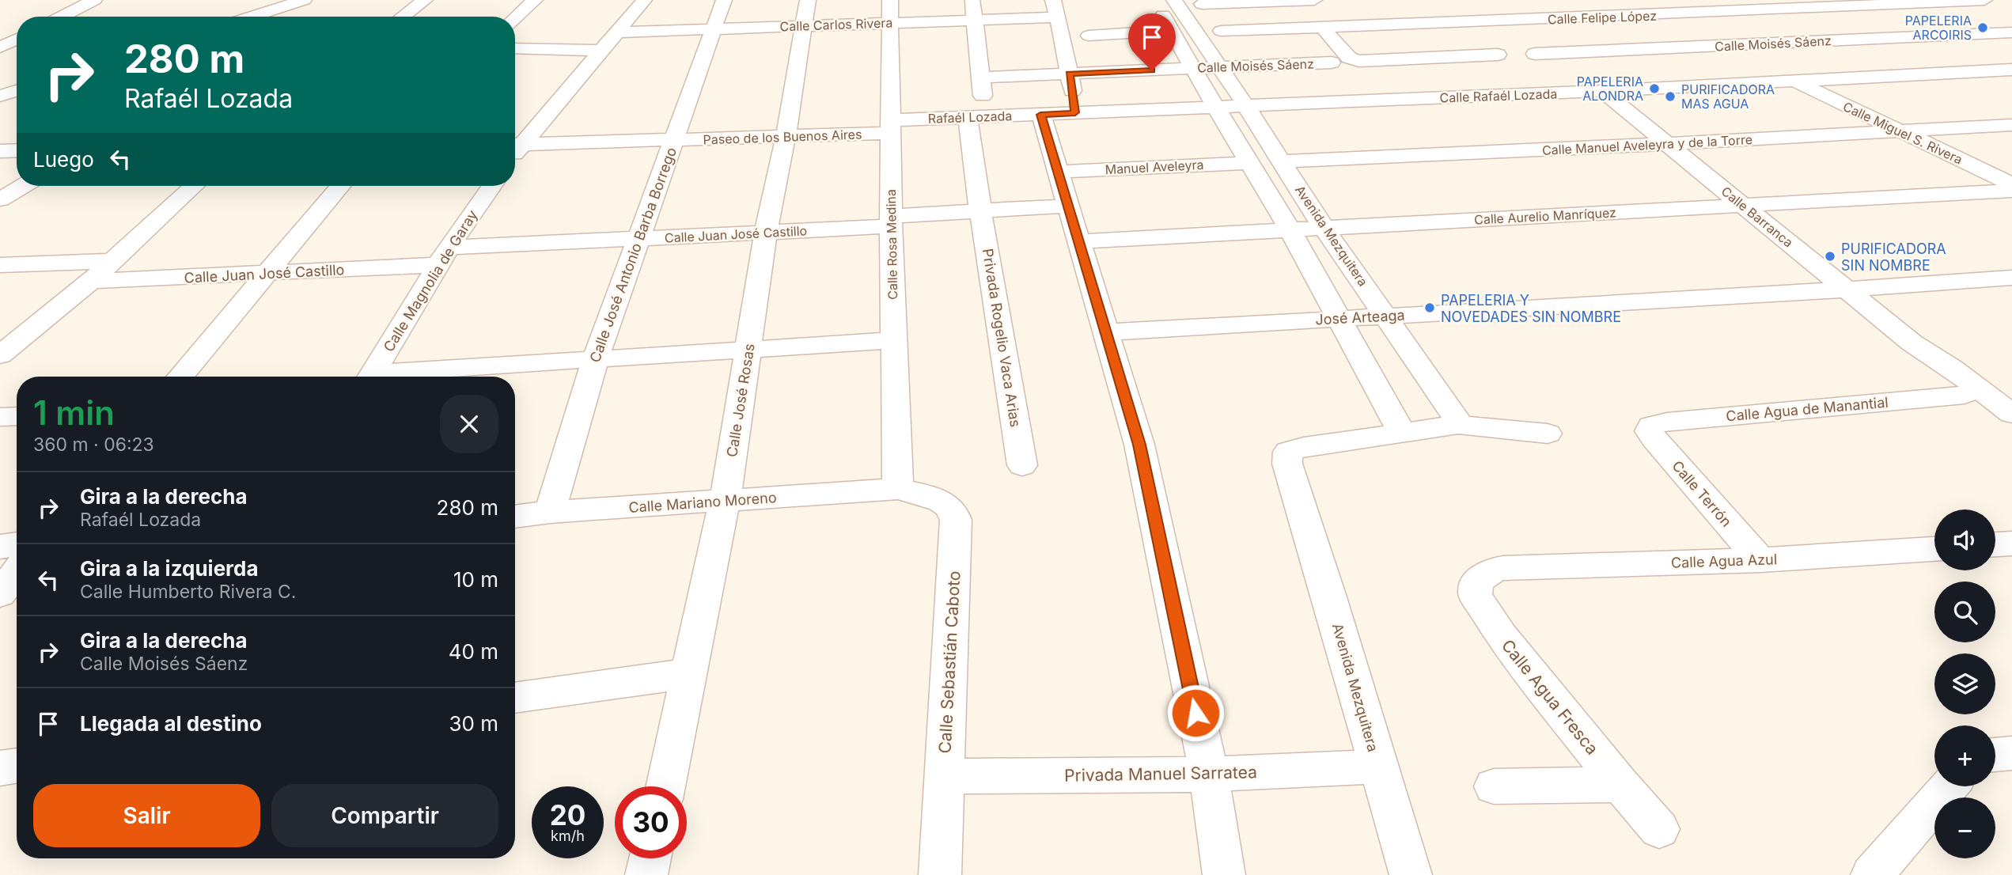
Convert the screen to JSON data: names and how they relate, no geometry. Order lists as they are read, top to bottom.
{
  "streets": {
    "street": [
      "Calle Felipe López",
      "Calle Carlos Rivera",
      "Calle Moisés Sáenz",
      "Calle Rafaél Lozada",
      "Rafaél Lozada",
      "Calle Miguel S. Rivera",
      "Paseo de los Buenos Aires",
      "Calle Manuel Aveleyra y de la Torre",
      "Manuel Aveleyra",
      "Calle Aurelio Manríquez",
      "Calle Barranca",
      "Calle Juan José Castillo",
      "Avenida Mezquitera",
      "Calle Rosa Medina",
      "Calle José Antonio Barba Borrego",
      "Calle Magnolia de Garay",
      "José Arteaga",
      "Privada Rogelio Vaca Arias",
      "Calle José Rosas",
      "Calle Agua de Manantial",
      "Calle Terrón",
      "Calle Mariano Moreno",
      "Calle Agua Azul",
      "Calle Sebastián Caboto",
      "Calle Agua Fresca",
      "Privada Manuel Sarratea"
    ]
  },
  "crossings": [
    ["Calle Carlos Rivera", "Calle Rosa Medina"],
    ["Calle Carlos Rivera", "Calle José Antonio Barba Borrego"],
    ["Calle Carlos Rivera", "Privada Rogelio Vaca Arias"],
    ["Calle Carlos Rivera", "Calle José Rosas"],
    ["Calle Moisés Sáenz", "Avenida Mezquitera"],
    ["Calle Moisés Sáenz", "Privada Rogelio Vaca Arias"],
    ["Calle Rafaél Lozada", "Rafaél Lozada"],
    ["Calle Rafaél Lozada", "Calle Miguel S. Rivera"],
    ["Calle Rafaél Lozada", "Calle Barranca"],
    ["Calle Rafaél Lozada", "Avenida Mezquitera"],
    ["Rafaél Lozada", "Paseo de los Buenos Aires"],
    ["Rafaél Lozada", "Calle Rosa Medina"],
    ["Rafaél Lozada", "Privada Rogelio Vaca Arias"],
    ["Calle Miguel S. Rivera", "Calle Manuel Aveleyra y de la Torre"],
    ["Paseo de los Buenos Aires", "Calle Rosa Medina"],
    ["Paseo de los Buenos Aires", "Calle José Antonio Barba Borrego"],
    ["Paseo de los Buenos Aires", "Calle José Rosas"],
    ["Calle Manuel Aveleyra y de la Torre", "Calle Barranca"],
    ["Calle Manuel Aveleyra y de la Torre", "Avenida Mezquitera"],
    ["Calle Aurelio Manríquez", "Calle Barranca"],
    ["Calle Aurelio Manríquez", "Avenida Mezquitera"],
    ["Calle Barranca", "José Arteaga"],
    ["Calle Barranca", "Calle Agua de Manantial"],
    ["Calle Juan José Castillo", "Calle Rosa Medina"],
    ["Calle Juan José Castillo", "Calle José Antonio Barba Borrego"],
    ["Calle Juan José Castillo", "Calle Magnolia de Garay"],
    ["Calle Juan José Castillo", "Privada Rogelio Vaca Arias"],
    ["Calle Juan José Castillo", "Calle José Rosas"],
    ["Avenida Mezquitera", "José Arteaga"],
    ["Avenida Mezquitera", "Privada Manuel Sarratea"],
    ["Calle Rosa Medina", "Calle Mariano Moreno"],
    ["Calle Rosa Medina", "Calle Sebastián Caboto"],
    ["Calle José Antonio Barba Borrego", "Calle Mariano Moreno"],
    ["Calle José Rosas", "Calle Mariano Moreno"],
    ["Calle Agua de Manantial", "Calle Terrón"],
    ["Calle Terrón", "Calle Agua Azul"],
    ["Calle Mariano Moreno", "Calle Sebastián Caboto"],
    ["Calle Agua Azul", "Calle Agua Fresca"],
    ["Calle Sebastián Caboto", "Privada Manuel Sarratea"]
  ],
  "places": [
    "PAPELERIA ARCOIRIS",
    "PAPELERIA ALONDRA",
    "PURIFICADORA MAS AGUA",
    "PURIFICADORA SIN NOMBRE",
    "PAPELERIA Y NOVEDADES SIN NOMBRE"
  ],
  "page": {
    "turn": ["280 m", "Rafaél Lozada"],
    "then": "Luego",
    "heading": ["1 min", "360 m · 06:23"],
    "list": [
      {
        "name": "Gira a la derecha",
        "note": "Rafaél Lozada",
        "value": "280 m"
      },
      {
        "name": "Gira a la izquierda",
        "note": "Calle Humberto Rivera C.",
        "value": "10 m"
      },
      {
        "name": "Gira a la derecha",
        "note": "Calle Moisés Sáenz",
        "value": "40 m"
      },
      {
        "name": "Llegada al destino",
        "value": "30 m"
      }
    ],
    "map_buttons": ["+", "−"],
    "buttons": ["Salir", "Compartir"],
    "speed": "20 km/h",
    "limit": "30"
  }
}
